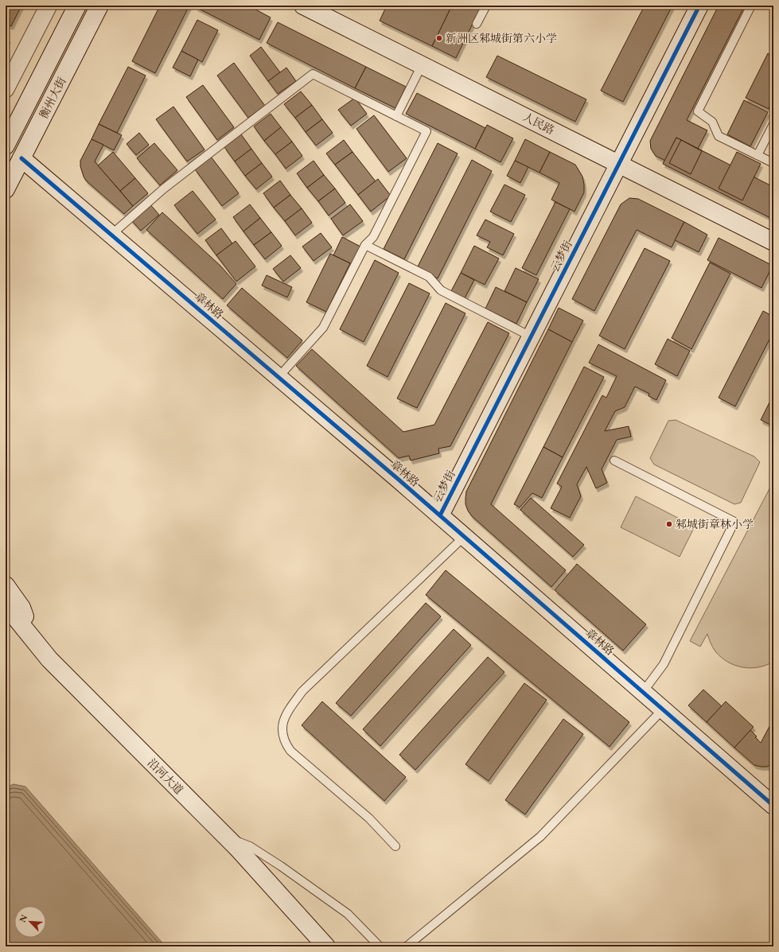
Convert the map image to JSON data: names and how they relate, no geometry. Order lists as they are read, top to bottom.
{
  "streets": {
    "street": [
      "衡州大街",
      "人民路",
      "云梦街",
      "章林路",
      "沿河大道"
    ]
  },
  "crossings": [
    ["衡州大街", "章林路"],
    ["人民路", "云梦街"],
    ["云梦街", "章林路"]
  ],
  "places": ["新洲区邾城街第六小学", "邾城街章林小学"],
  "north": "top left"
}
